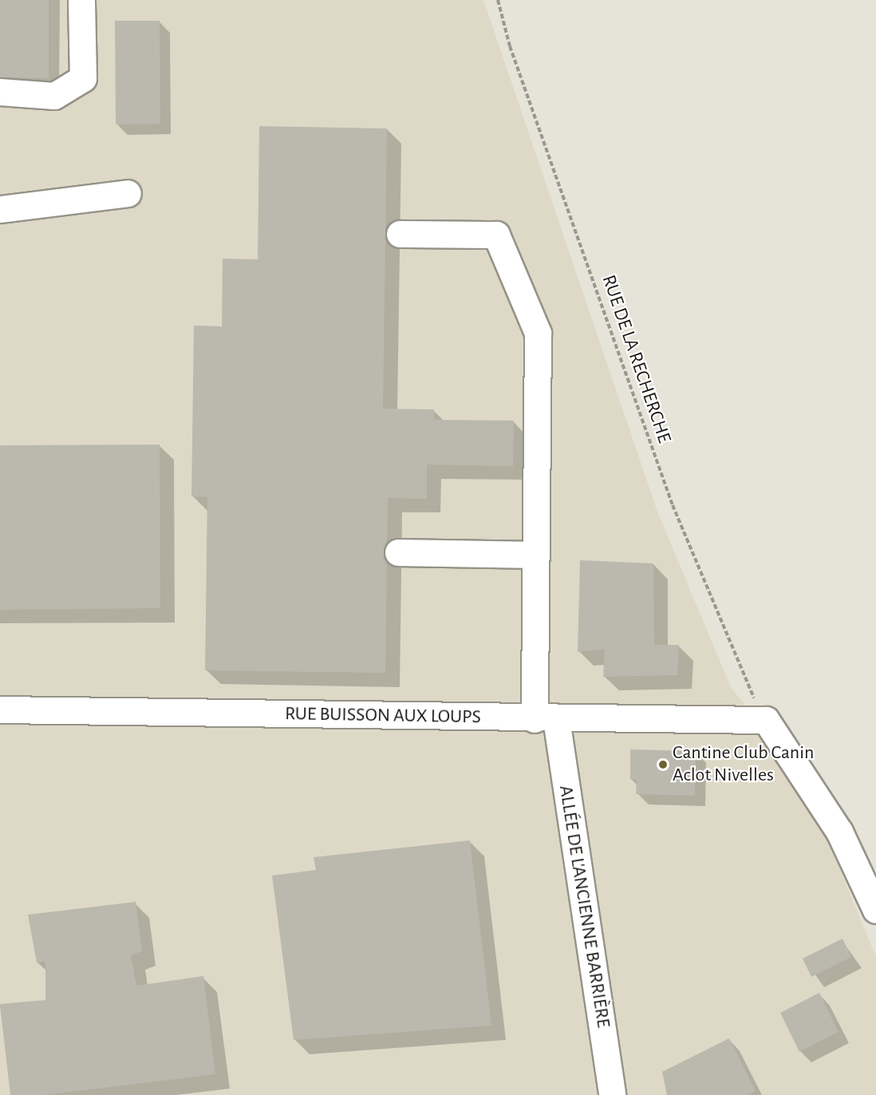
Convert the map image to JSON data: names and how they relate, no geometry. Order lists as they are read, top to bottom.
{
  "streets": {
    "street": ["RUE BUISSON AUX LOUPS", "ALLÉE DE L'ANCIENNE BARRIÈRE"],
    "path": ["RUE DE LA RECHERCHE"]
  },
  "crossings": [
    ["RUE DE LA RECHERCHE", "RUE BUISSON AUX LOUPS"],
    ["RUE BUISSON AUX LOUPS", "ALLÉE DE L'ANCIENNE BARRIÈRE"]
  ],
  "places": ["Cantine Club Canin Aclot Nivelles"]
}
